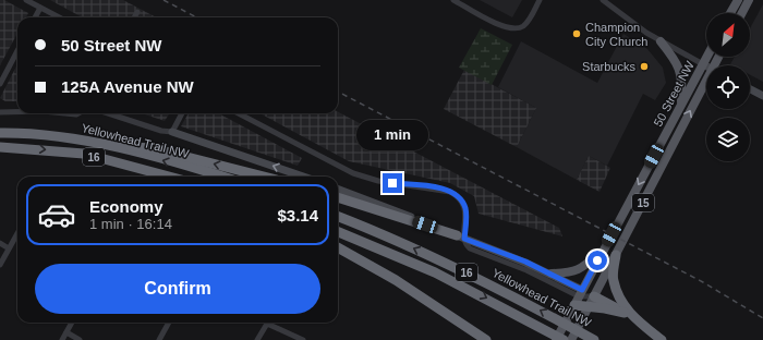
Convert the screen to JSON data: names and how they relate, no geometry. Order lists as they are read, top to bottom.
{
  "streets": {
    "highway": ["Yellowhead Trail NW", "16"],
    "main road": ["50 Street NW", "15"]
  },
  "places": ["Champion City Church", "Starbucks"],
  "north": "top right",
  "page": {
    "banner": ["50 Street NW", "125A Avenue NW"],
    "bubble": "1 min",
    "list": [
      {
        "name": "Economy",
        "note": "1 min · 16:14",
        "value": "$3.14"
      }
    ],
    "buttons": "Confirm"
  }
}
